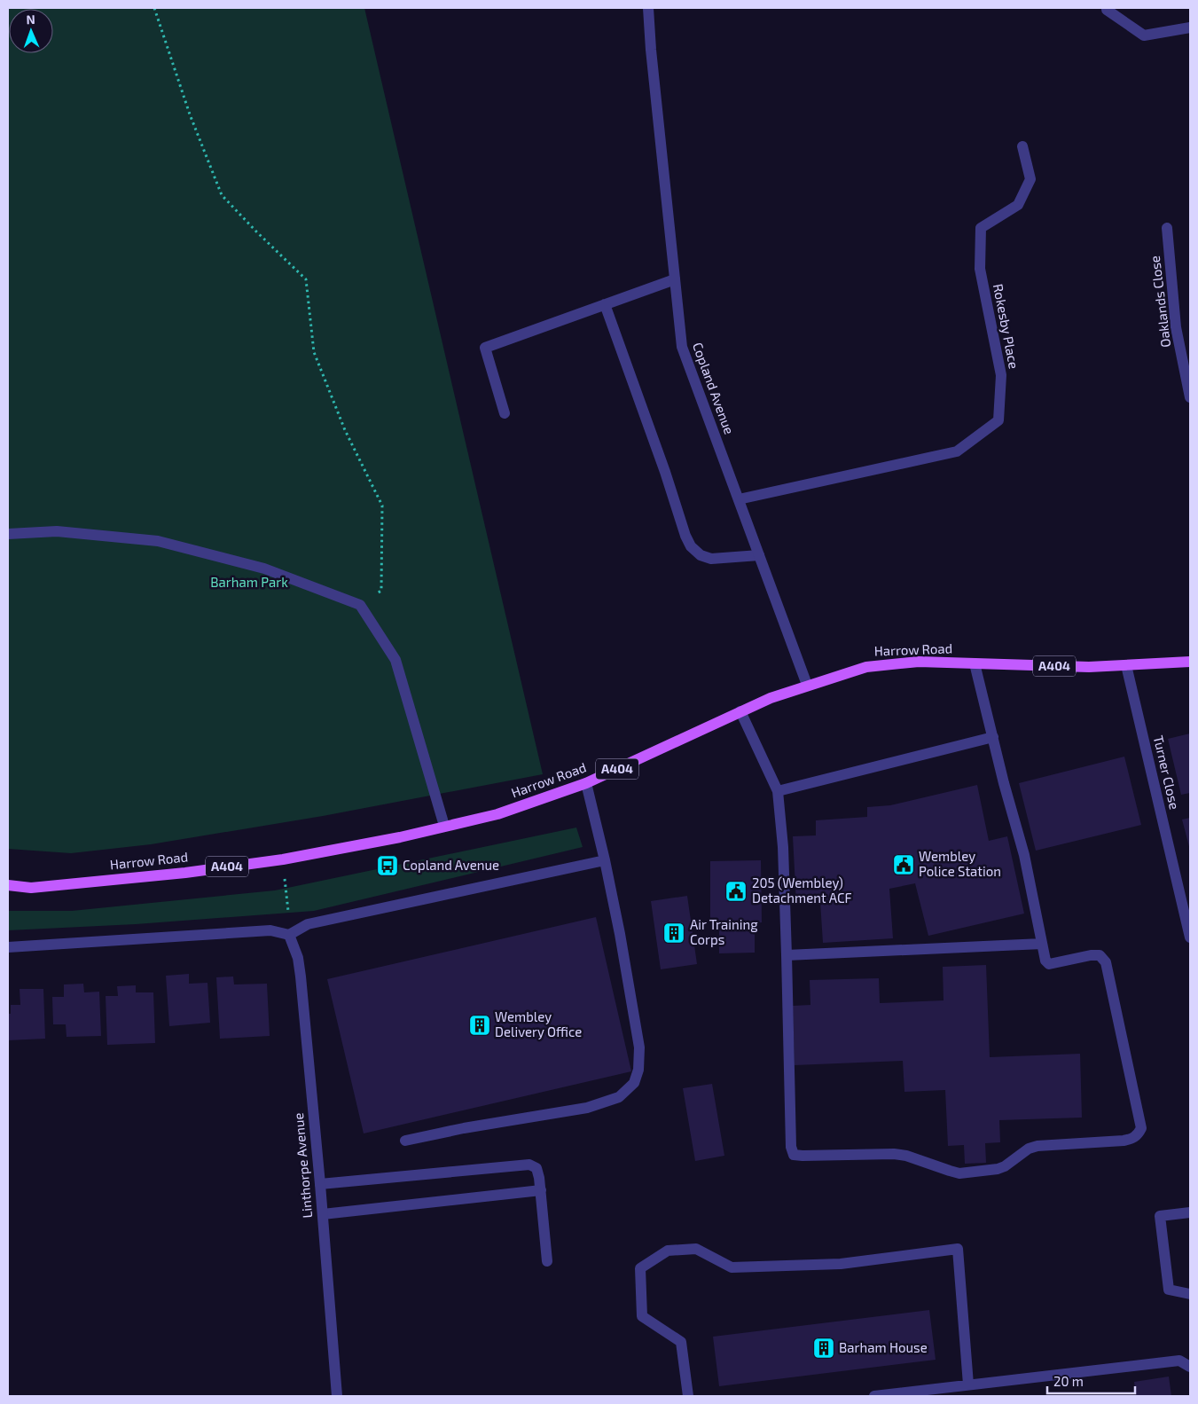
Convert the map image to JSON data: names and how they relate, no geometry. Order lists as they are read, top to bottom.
{
  "streets": {
    "main road": ["Harrow Road", "A404"],
    "street": [
      "Oaklands Close",
      "Rokesby Place",
      "Copland Avenue",
      "Turner Close",
      "Linthorpe Avenue"
    ]
  },
  "crossings": [
    ["Rokesby Place", "Copland Avenue"],
    ["Copland Avenue", "Harrow Road"],
    ["Harrow Road", "Turner Close"]
  ],
  "parks": ["Barham Park"],
  "places": {
    "public building": ["Wembley Police Station", "205 (Wembley) Detachment ACF"],
    "bus stop": ["Copland Avenue"],
    "building": ["Air Training Corps", "Wembley Delivery Office", "Barham House"]
  },
  "scale_bar": "20 m",
  "north": "top"
}
